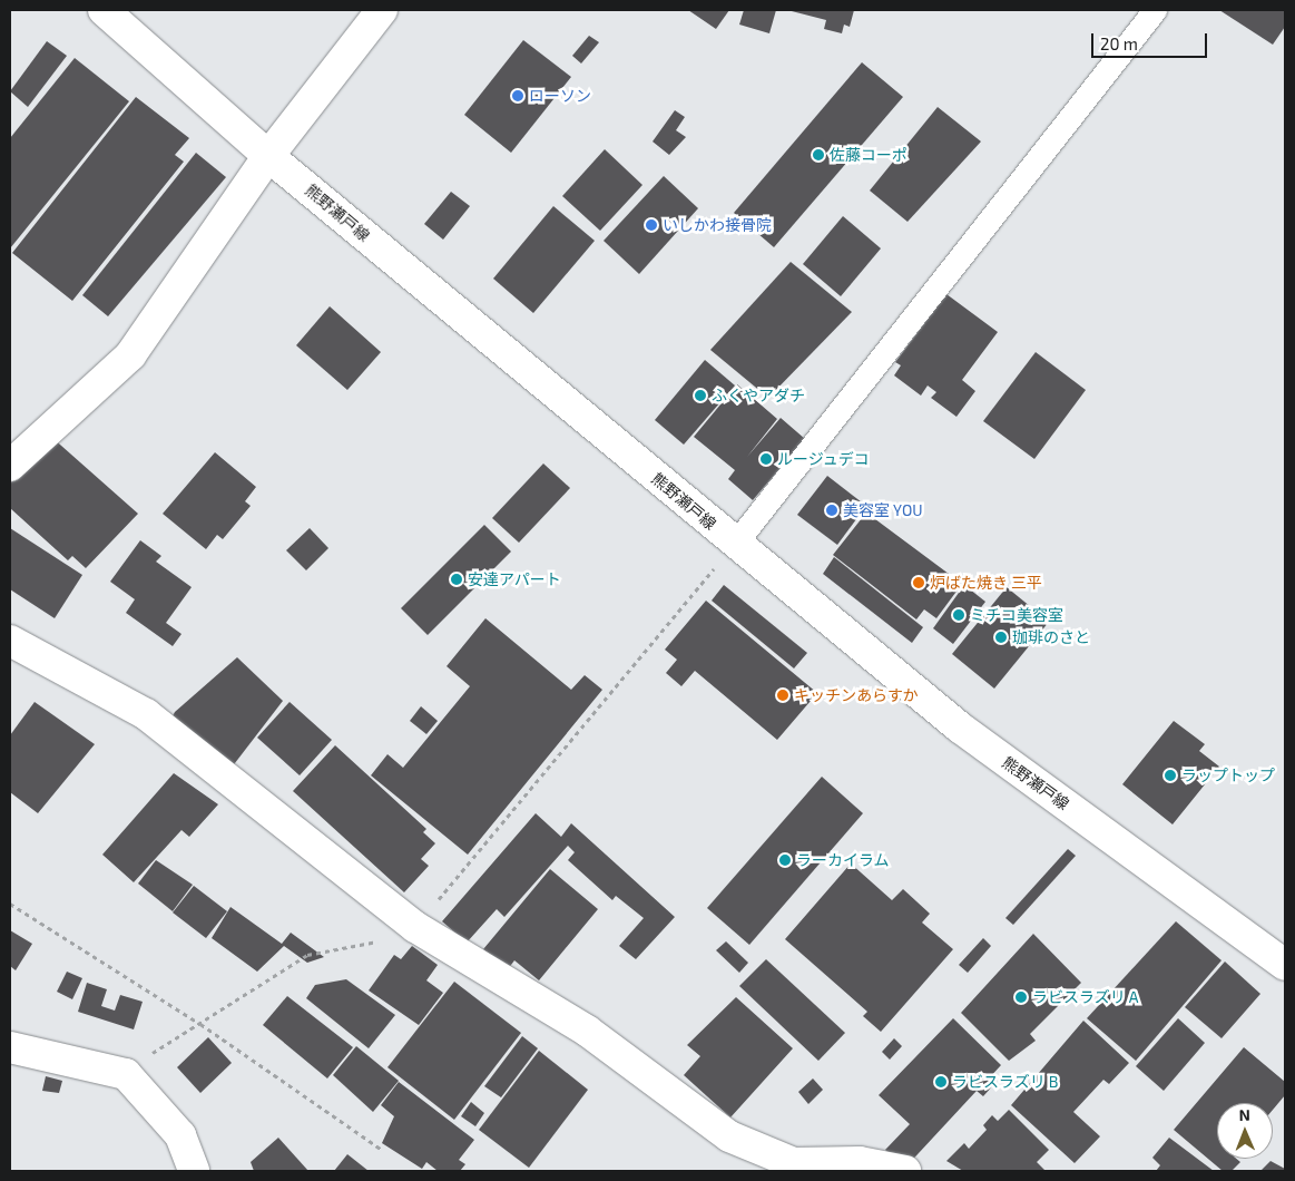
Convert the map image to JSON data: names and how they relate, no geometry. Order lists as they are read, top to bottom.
{
  "streets": {
    "street": ["熊野瀬戸線"]
  },
  "places": [
    "ローソン",
    "佐藤コーポ",
    "いしかわ接骨院",
    "ふくやアダチ",
    "ルージュデコ",
    "美容室 YOU",
    "安達アパート",
    "炉ばた焼き 三平",
    "ミチコ美容室",
    "珈琲のさと",
    "キッチンあらすか",
    "ラップトップ",
    "ラーカイラム",
    "ラビスラズリ A",
    "ラビスラズリ B"
  ],
  "scale_bar": "20 m",
  "north": "top"
}
